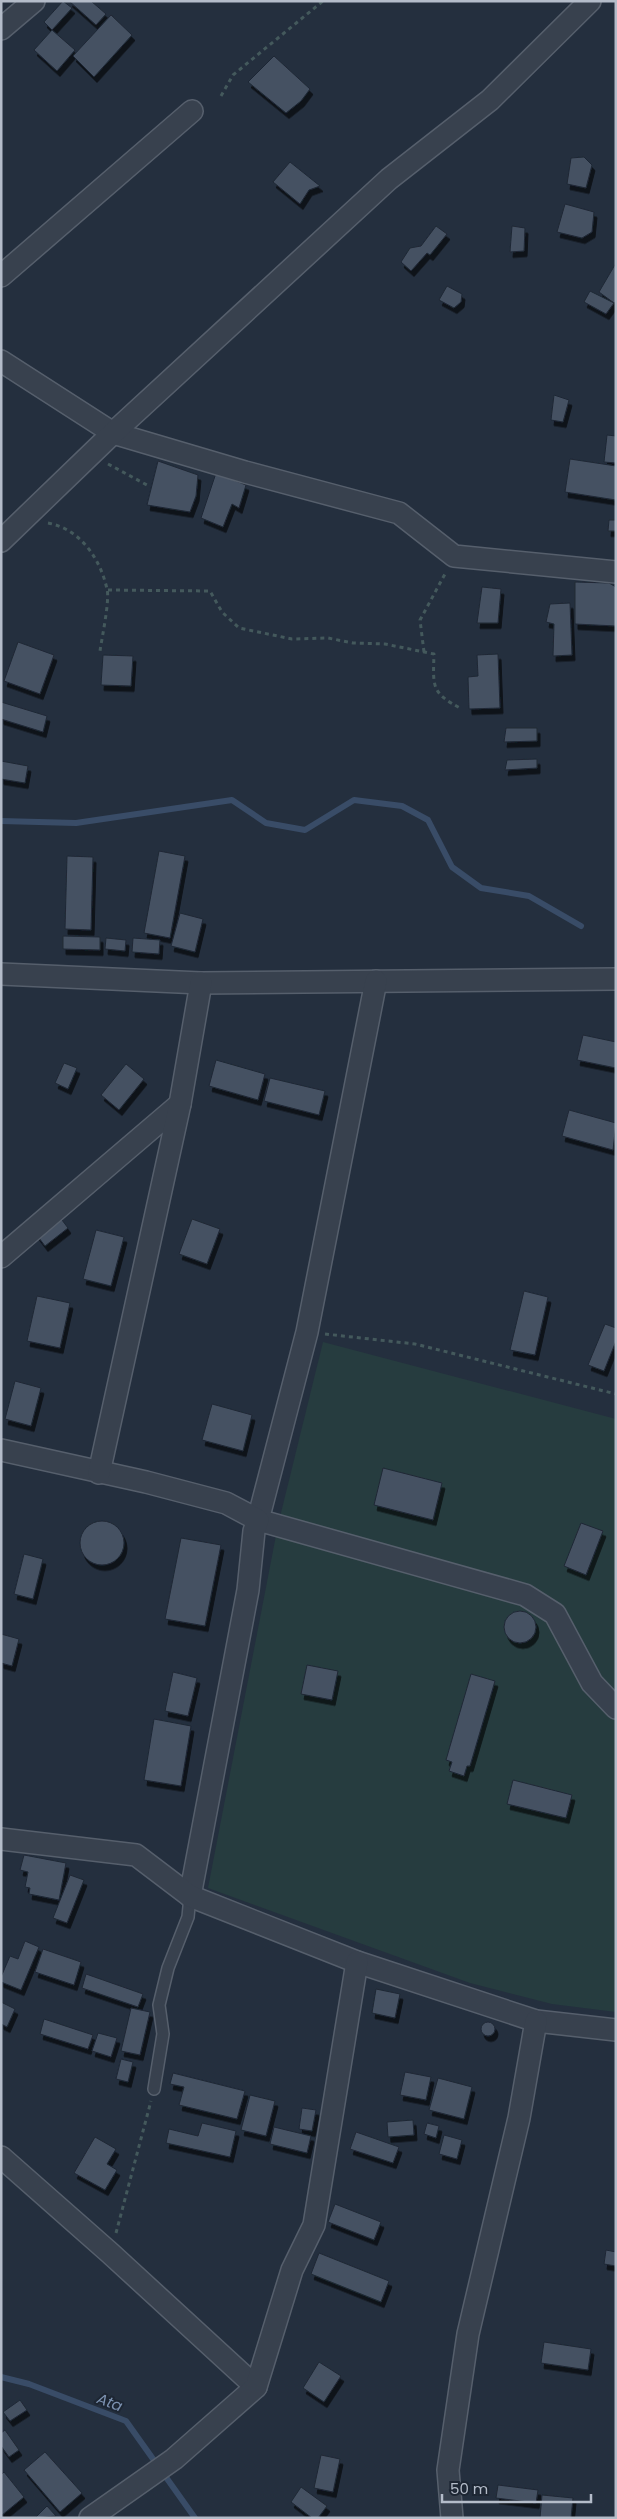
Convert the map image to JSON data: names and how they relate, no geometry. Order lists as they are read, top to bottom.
{
  "water": ["Ata"],
  "scale_bar": "50 m"
}
